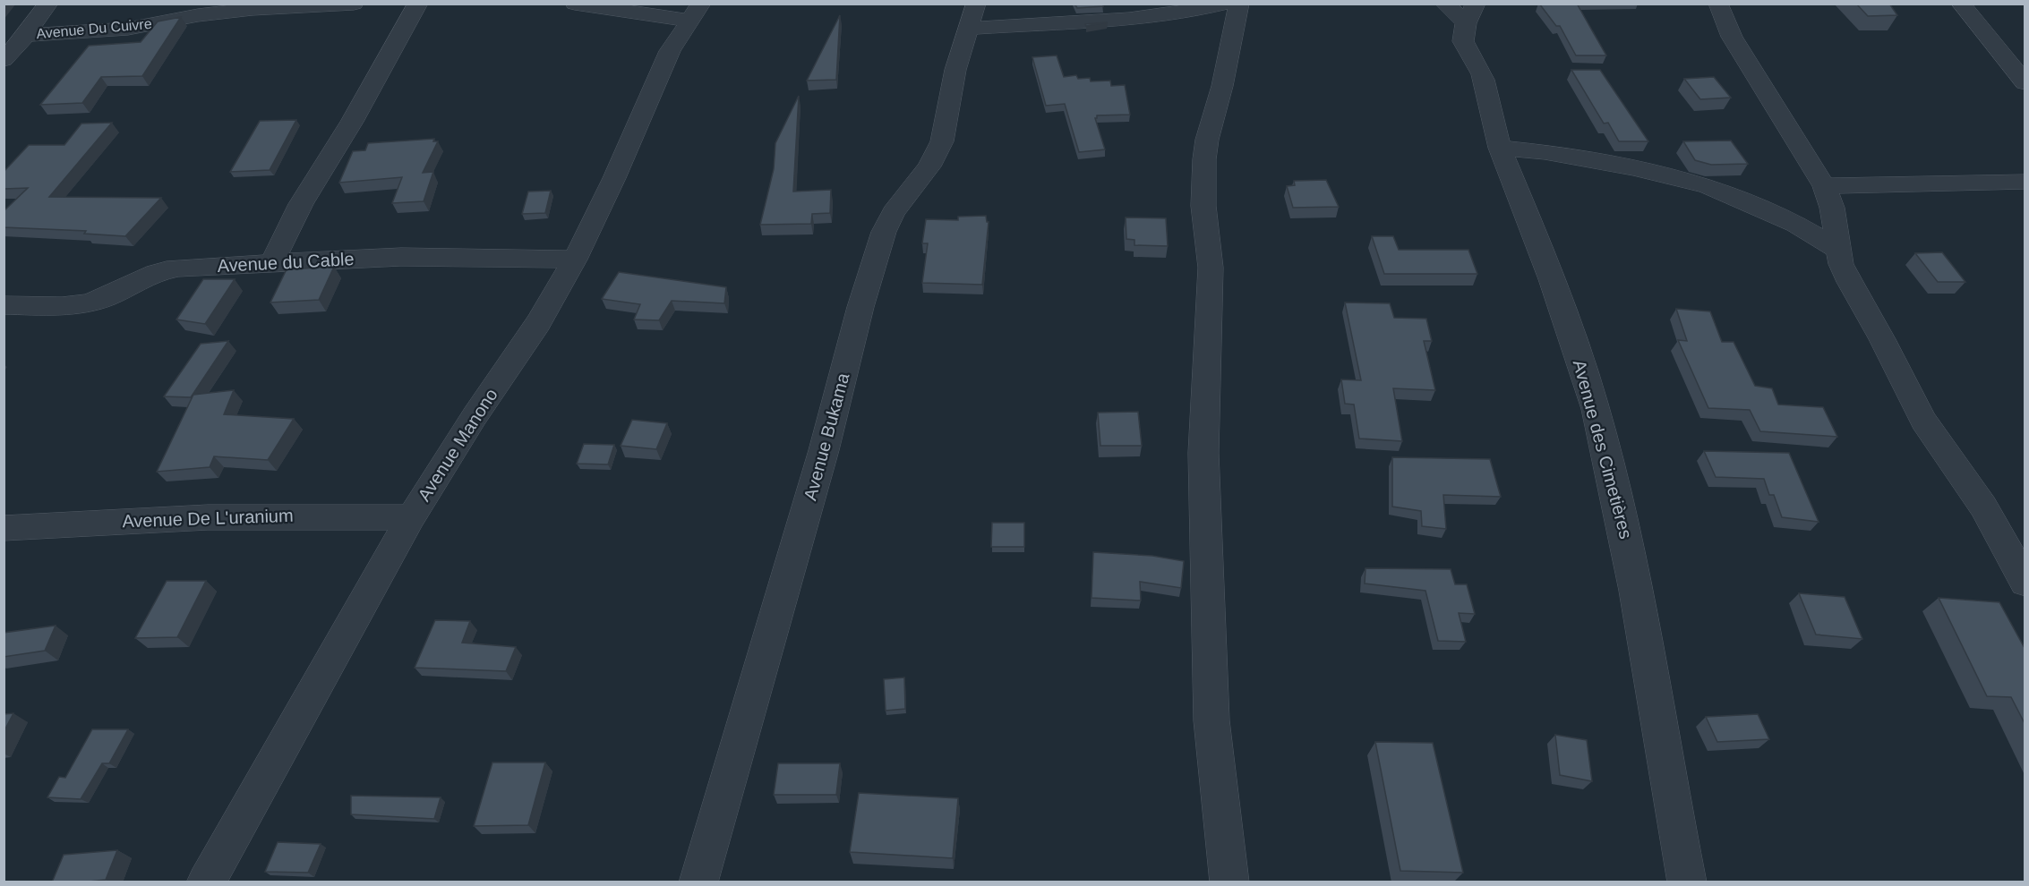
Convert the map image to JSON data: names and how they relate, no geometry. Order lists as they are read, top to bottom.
{
  "streets": {
    "street": [
      "Avenue Du Cuivre",
      "Avenue du Cable",
      "Avenue Bukama",
      "Avenue Manono",
      "Avenue des Cimetières",
      "Avenue De L'uranium"
    ]
  },
  "crossings": [
    ["Avenue du Cable", "Avenue Manono"],
    ["Avenue Manono", "Avenue De L'uranium"]
  ]
}
